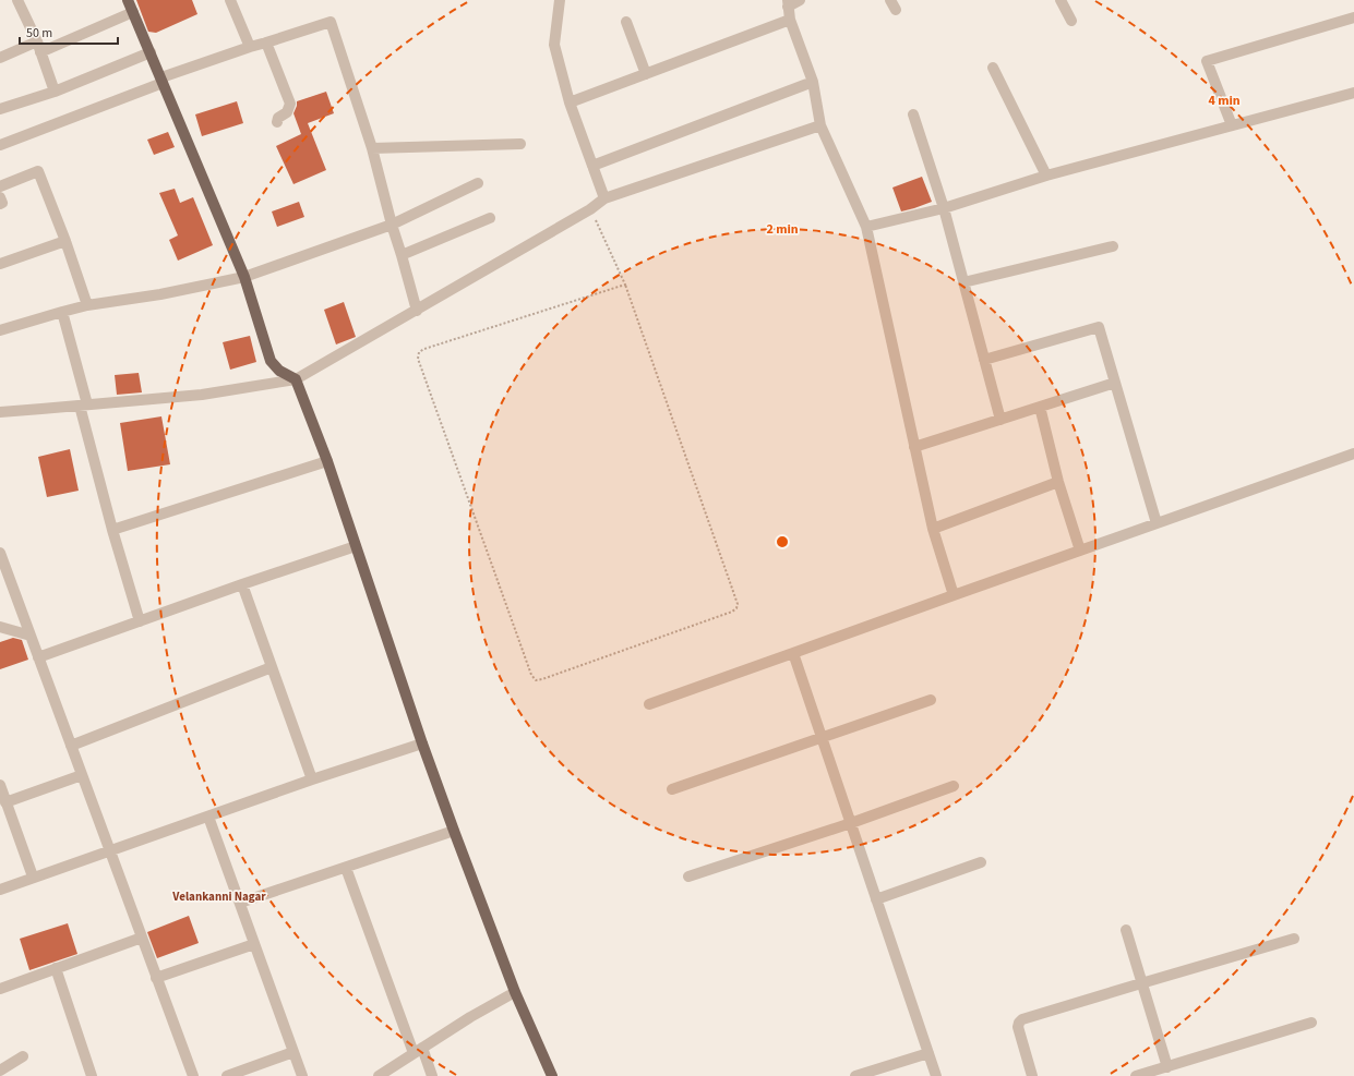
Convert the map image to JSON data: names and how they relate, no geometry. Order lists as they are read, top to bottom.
{
  "districts": ["Velankanni Nagar"],
  "scale_bar": "50 m",
  "rings": ["4 min", "2 min"]
}
